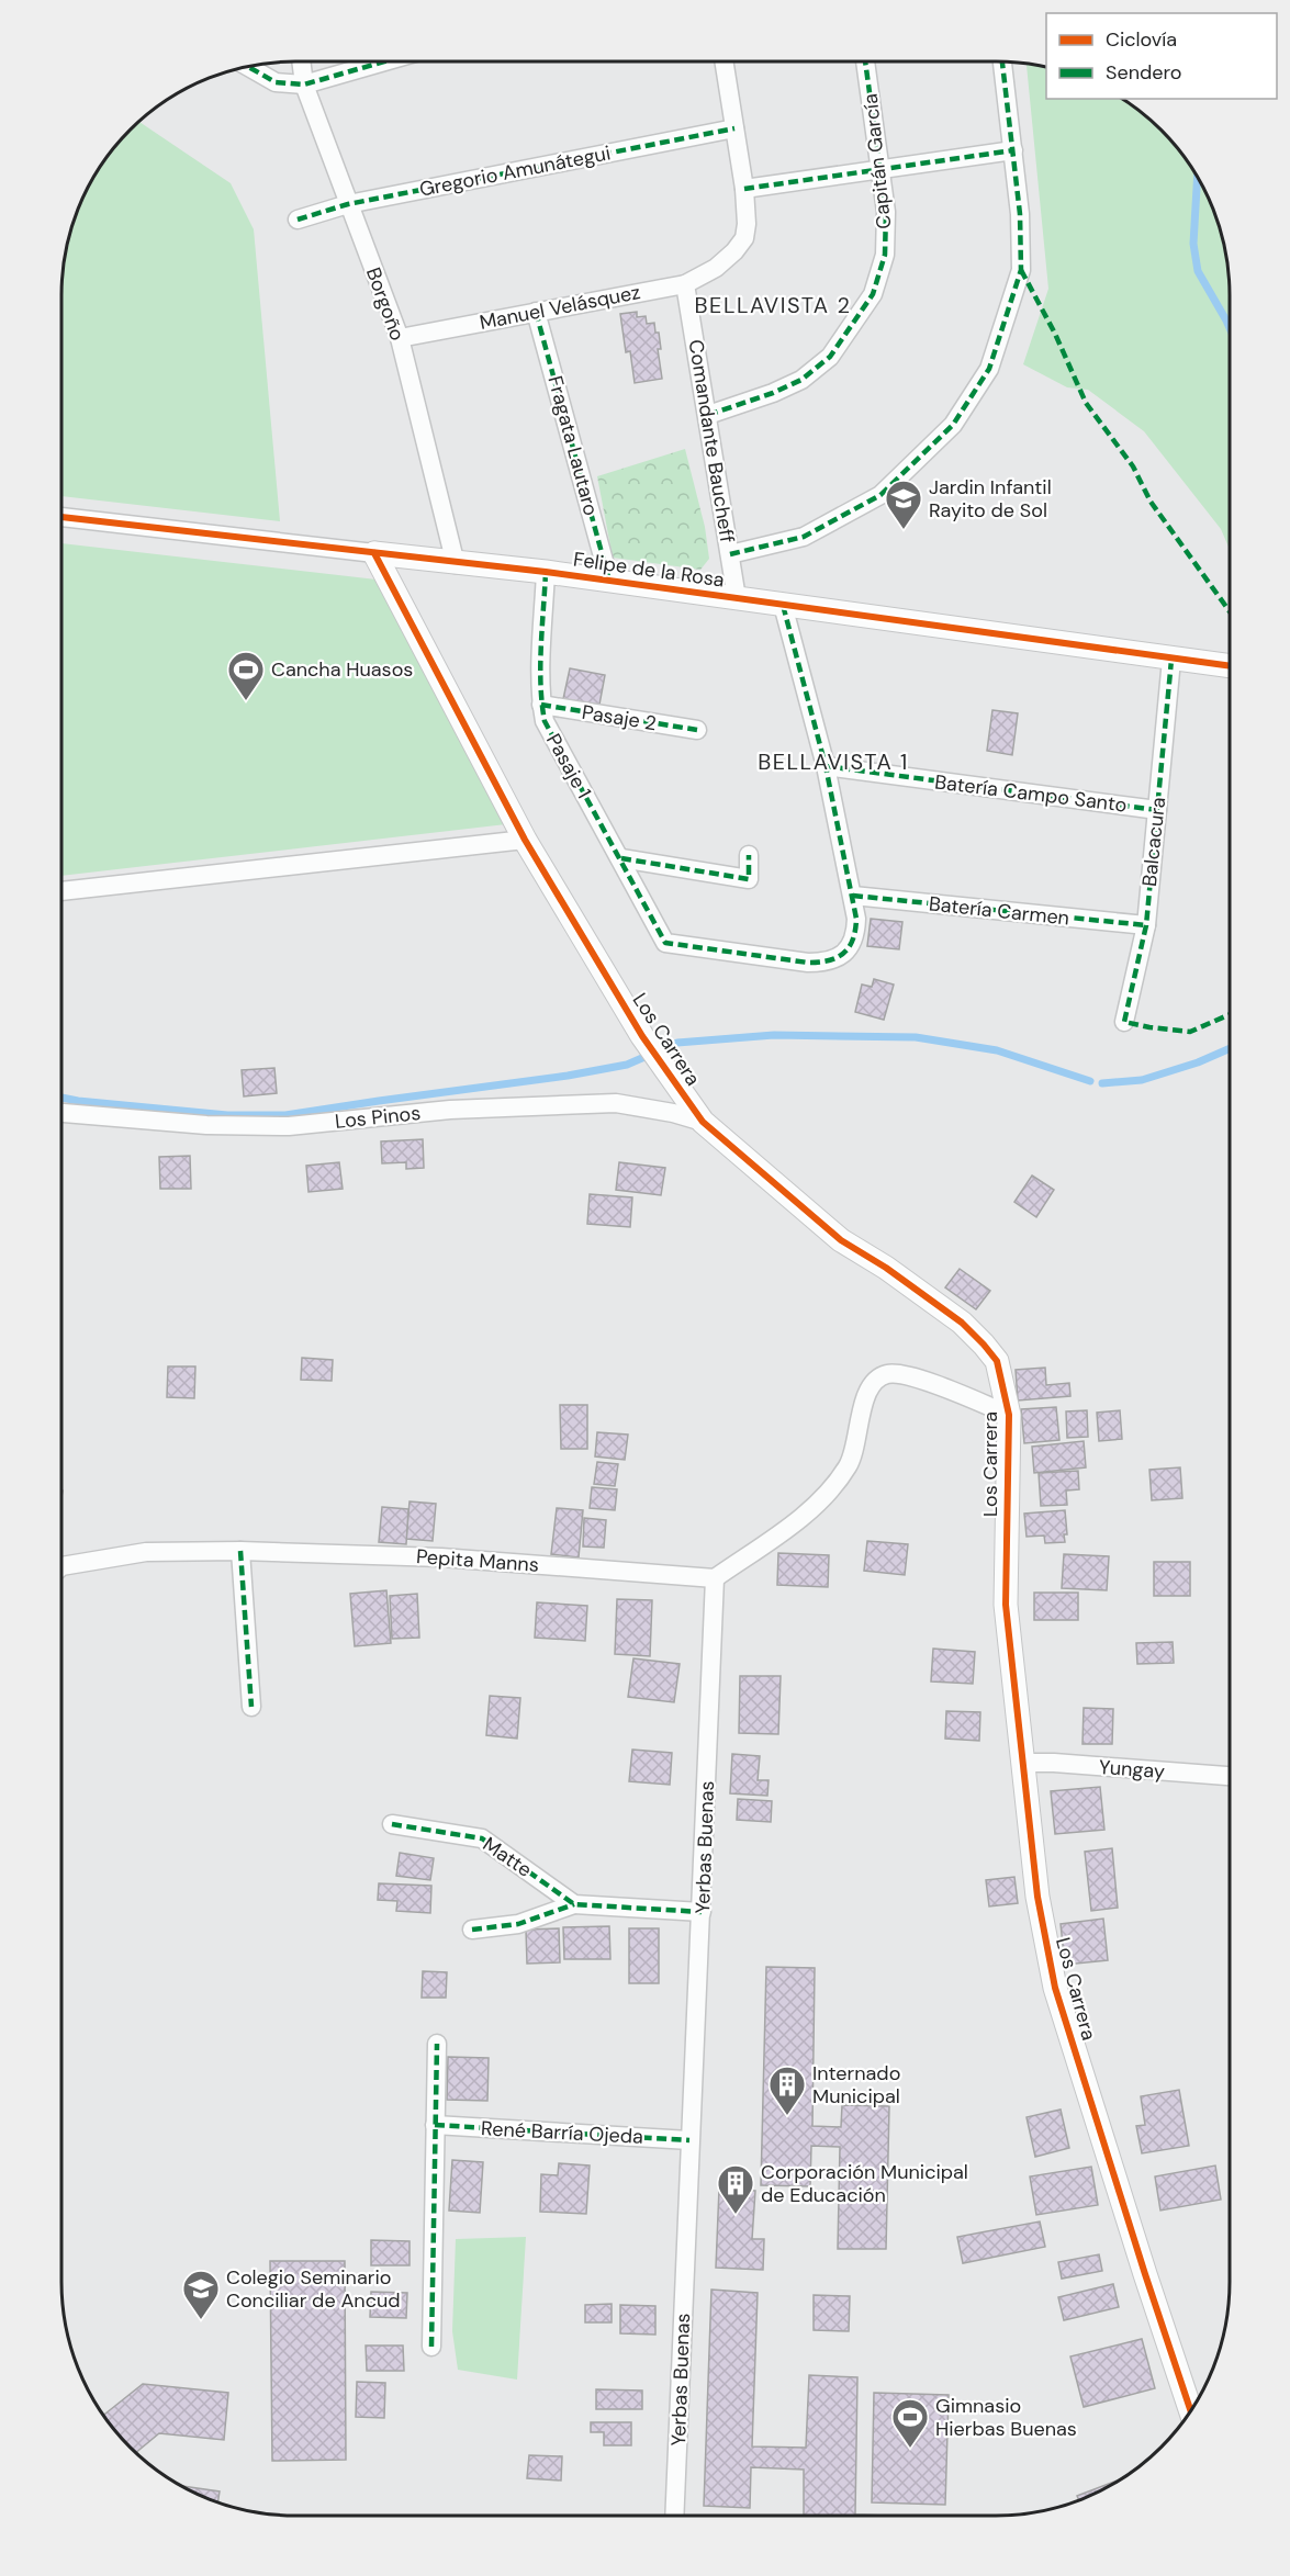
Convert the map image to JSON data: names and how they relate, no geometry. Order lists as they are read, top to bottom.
{
  "streets": {
    "street": [
      "Capitán García",
      "Gregorio Amunátegui",
      "Borgoño",
      "Manuel Velásquez",
      "Comandante Baucheff",
      "Fragata Lautaro",
      "Felipe de la Rosa",
      "Pasaje 2",
      "Pasaje 1",
      "Batería Campo Santo",
      "Balcacura",
      "Batería Carmen",
      "Los Carrera",
      "Los Pinos",
      "Pepita Manns",
      "Yungay",
      "Yerbas Buenas",
      "Matte",
      "René Barría Ojeda"
    ]
  },
  "crossings": [
    ["Capitán García", "Comandante Baucheff"],
    ["Gregorio Amunátegui", "Borgoño"],
    ["Gregorio Amunátegui", "Manuel Velásquez"],
    ["Borgoño", "Manuel Velásquez"],
    ["Borgoño", "Felipe de la Rosa"],
    ["Manuel Velásquez", "Comandante Baucheff"],
    ["Manuel Velásquez", "Fragata Lautaro"],
    ["Comandante Baucheff", "Felipe de la Rosa"],
    ["Fragata Lautaro", "Felipe de la Rosa"],
    ["Felipe de la Rosa", "Pasaje 1"],
    ["Felipe de la Rosa", "Balcacura"],
    ["Felipe de la Rosa", "Los Carrera"],
    ["Pasaje 2", "Pasaje 1"],
    ["Pasaje 1", "Batería Carmen"],
    ["Batería Campo Santo", "Balcacura"],
    ["Balcacura", "Batería Carmen"],
    ["Los Carrera", "Los Pinos"],
    ["Los Carrera", "Yungay"],
    ["Pepita Manns", "Yerbas Buenas"],
    ["Yerbas Buenas", "René Barría Ojeda"]
  ],
  "districts": ["BELLAVISTA 2", "BELLAVISTA 1"],
  "places": {
    "school or university": ["Jardin Infantil Rayito de Sol", "Colegio Seminario Conciliar de Ancud"],
    "sports": ["Cancha Huasos", "Gimnasio Hierbas Buenas"],
    "building": ["Internado Municipal", "Corporación Municipal de Educación"]
  },
  "legend": ["Ciclovía", "Sendero"]
}
